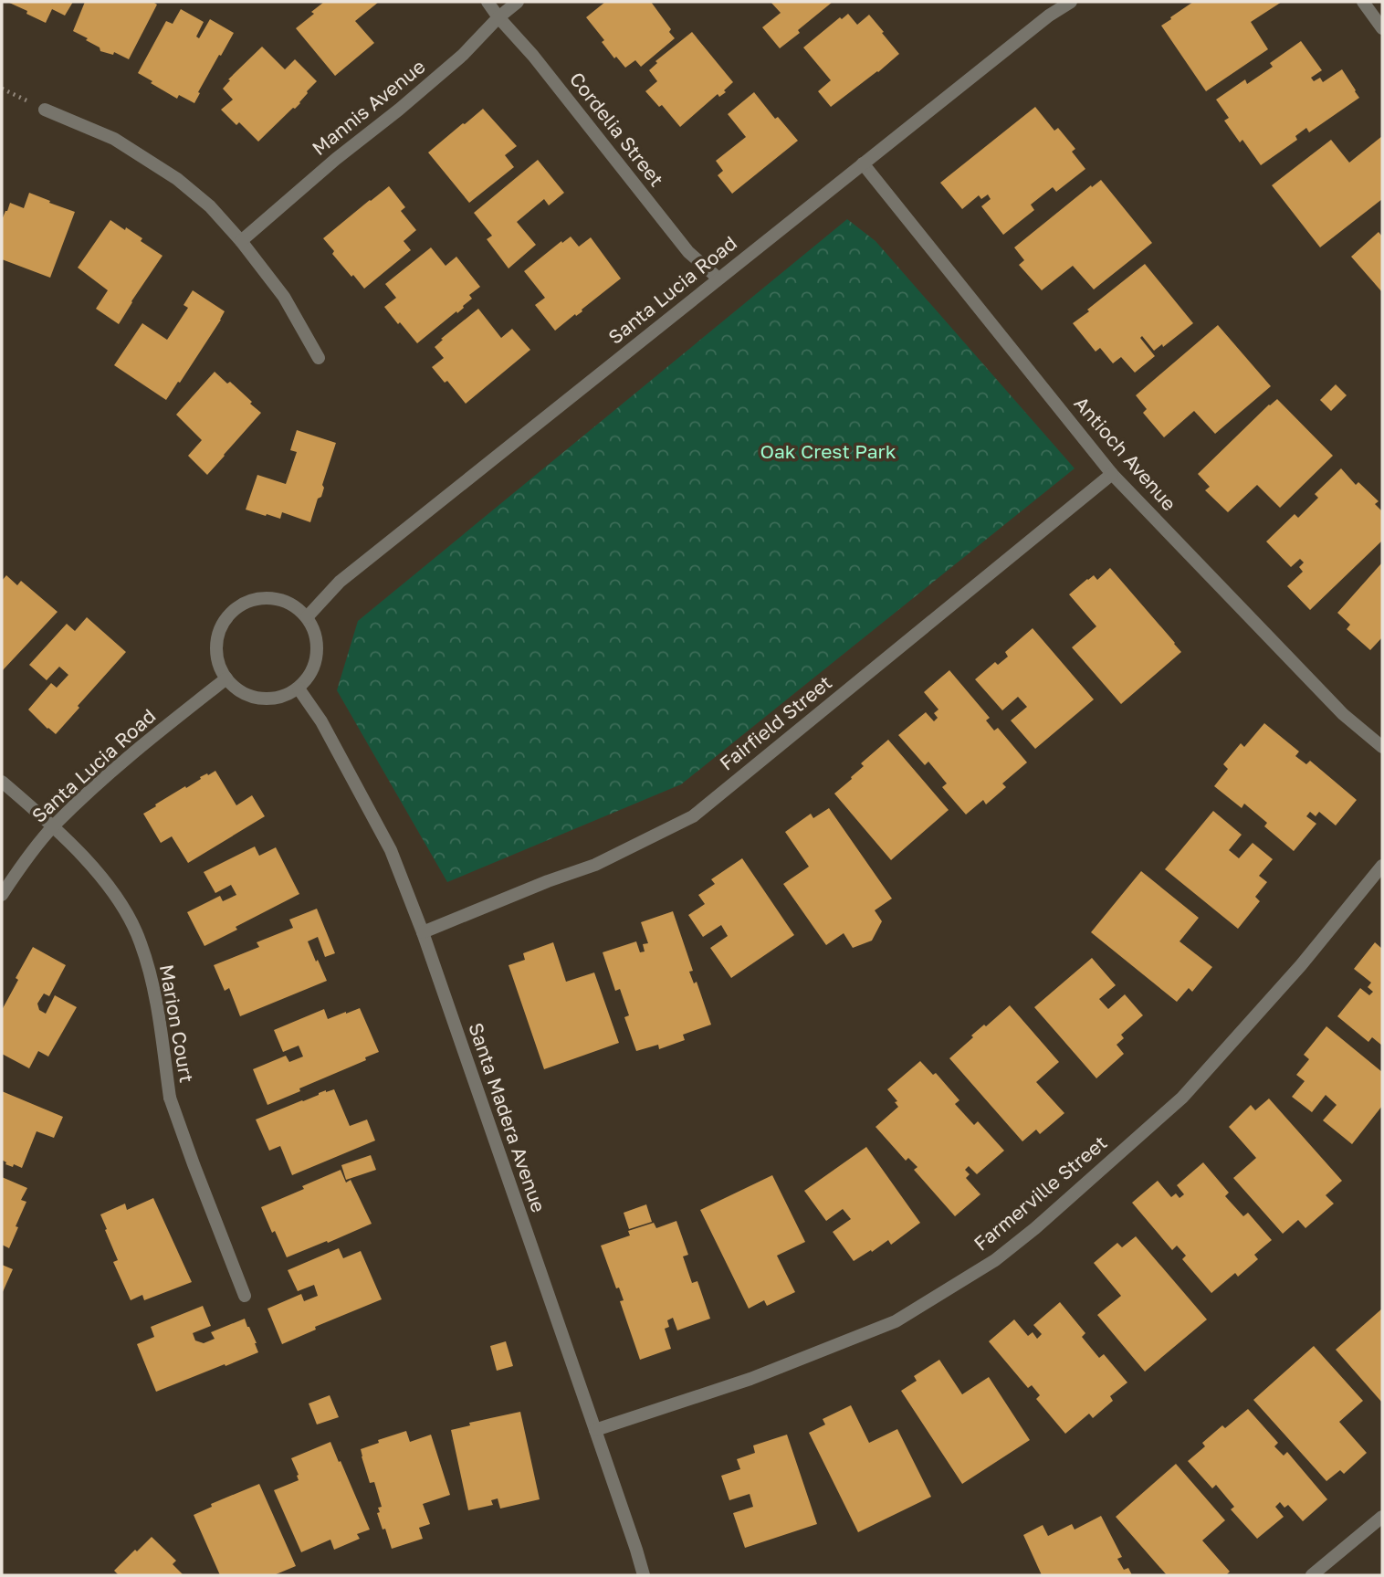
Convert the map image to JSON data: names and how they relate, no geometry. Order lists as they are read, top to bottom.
{
  "streets": {
    "street": [
      "Mannis Avenue",
      "Cordelia Street",
      "Santa Lucia Road",
      "Antioch Avenue",
      "Fairfield Street",
      "Marion Court",
      "Santa Madera Avenue",
      "Farmerville Street"
    ]
  },
  "crossings": [
    ["Mannis Avenue", "Cordelia Street"],
    ["Cordelia Street", "Santa Lucia Road"],
    ["Santa Lucia Road", "Antioch Avenue"],
    ["Santa Lucia Road", "Marion Court"],
    ["Santa Lucia Road", "Santa Madera Avenue"],
    ["Antioch Avenue", "Fairfield Street"],
    ["Fairfield Street", "Santa Madera Avenue"],
    ["Santa Madera Avenue", "Farmerville Street"]
  ],
  "parks": ["Oak Crest Park"]
}
